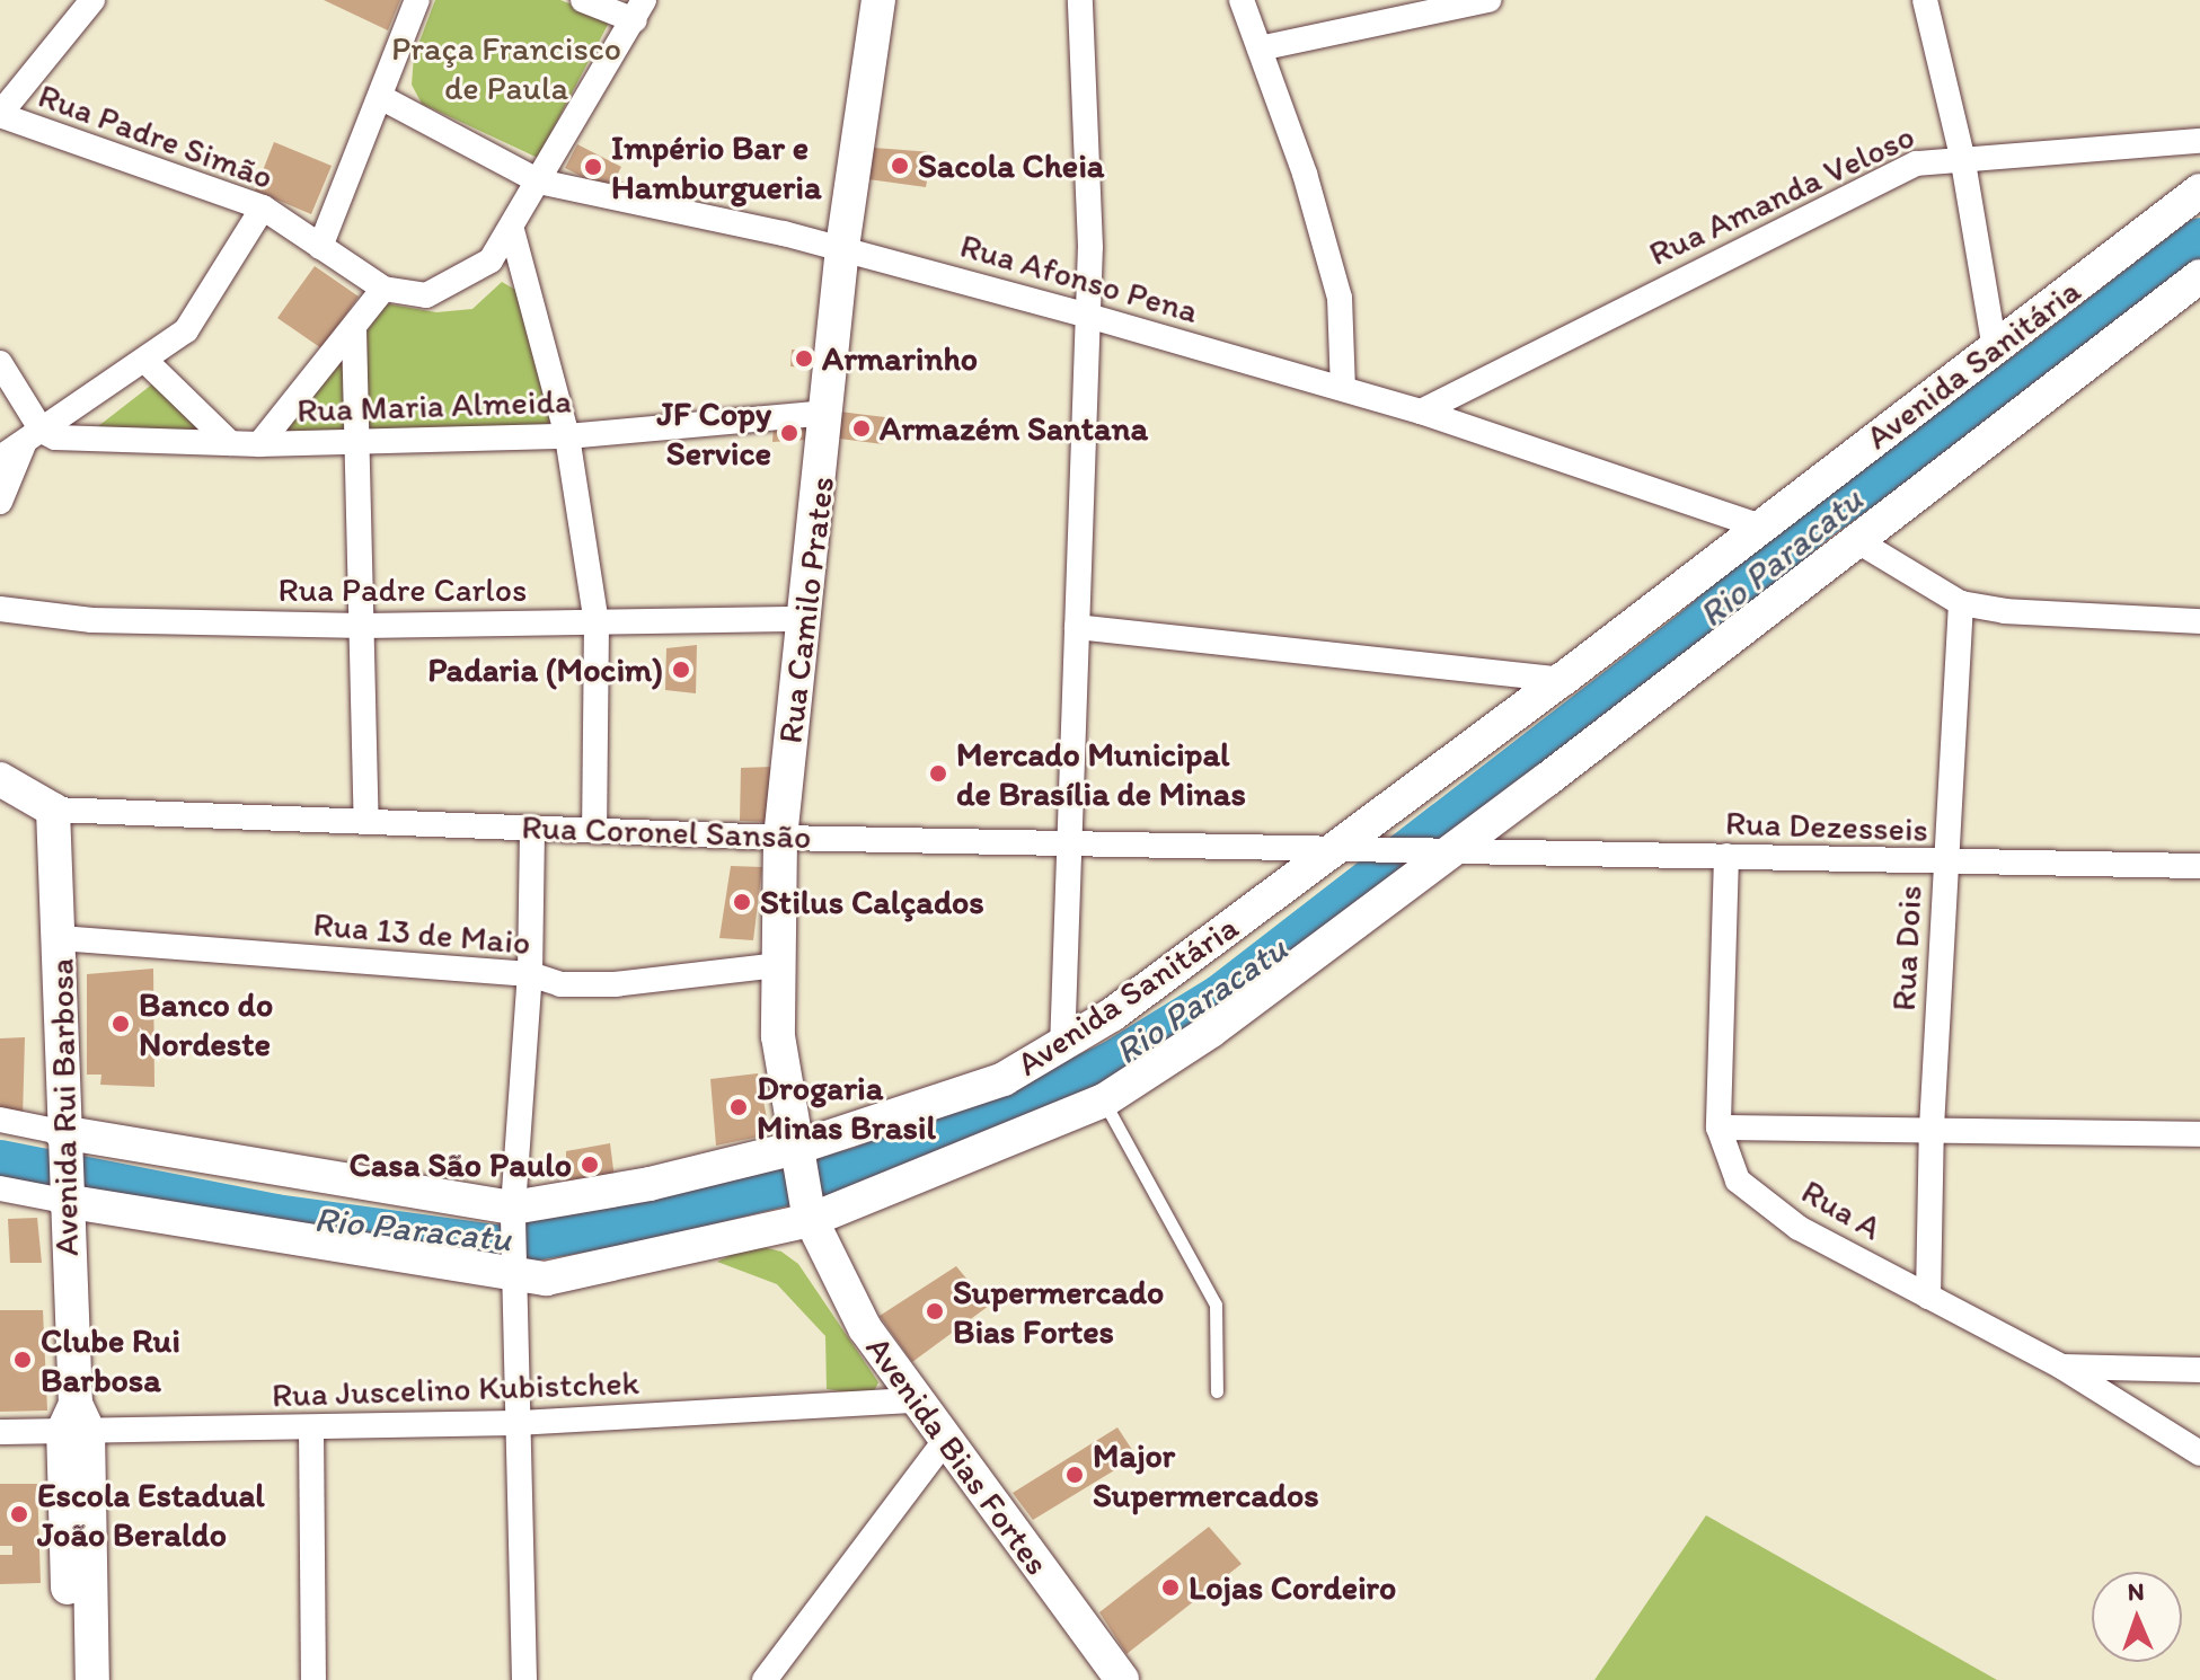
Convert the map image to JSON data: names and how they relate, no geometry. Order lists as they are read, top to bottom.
{
  "streets": {
    "street": [
      "Rua Padre Simão",
      "Rua Amanda Veloso",
      "Rua Afonso Pena",
      "Avenida Sanitária",
      "Rua Maria Almeida",
      "Rua Padre Carlos",
      "Rua Camilo Prates",
      "Rua Dezesseis",
      "Rua Coronel Sansão",
      "Rua 13 de Maio",
      "Rua Dois",
      "Avenida Rui Barbosa",
      "Rua A",
      "Rua Juscelino Kubistchek",
      "Avenida Bias Fortes"
    ]
  },
  "crossings": [
    ["Rua Padre Simão", "Rua Afonso Pena"],
    ["Rua Amanda Veloso", "Rua Afonso Pena"],
    ["Rua Afonso Pena", "Avenida Sanitária"],
    ["Rua Afonso Pena", "Rua Camilo Prates"],
    ["Avenida Sanitária", "Rua Camilo Prates"],
    ["Avenida Sanitária", "Rua Dezesseis"],
    ["Avenida Sanitária", "Rua Coronel Sansão"],
    ["Avenida Sanitária", "Avenida Rui Barbosa"],
    ["Avenida Sanitária", "Avenida Bias Fortes"],
    ["Rua Maria Almeida", "Rua Camilo Prates"],
    ["Rua Padre Carlos", "Rua Camilo Prates"],
    ["Rua Camilo Prates", "Rua Coronel Sansão"],
    ["Rua Camilo Prates", "Rua 13 de Maio"],
    ["Rua Camilo Prates", "Avenida Bias Fortes"],
    ["Rua Dezesseis", "Rua Coronel Sansão"],
    ["Rua Dezesseis", "Rua Dois"],
    ["Rua Dezesseis", "Rua A"],
    ["Rua Coronel Sansão", "Avenida Rui Barbosa"],
    ["Rua 13 de Maio", "Avenida Rui Barbosa"],
    ["Rua Dois", "Rua A"],
    ["Avenida Rui Barbosa", "Rua Juscelino Kubistchek"],
    ["Rua Juscelino Kubistchek", "Avenida Bias Fortes"]
  ],
  "water": ["Rio Paracatu"],
  "parks": ["Praça Francisco de Paula"],
  "places": [
    "Sacola Cheia",
    "Império Bar e Hamburgueria",
    "Armarinho",
    "Armazém Santana",
    "JF Copy Service",
    "Padaria (Mocim)",
    "Mercado Municipal de Brasília de Minas",
    "Stilus Calçados",
    "Banco do Nordeste",
    "Drogaria Minas Brasil",
    "Casa São Paulo",
    "Supermercado Bias Fortes",
    "Clube Rui Barbosa",
    "Major Supermercados",
    "Escola Estadual João Beraldo",
    "Lojas Cordeiro"
  ],
  "north": "top"
}
